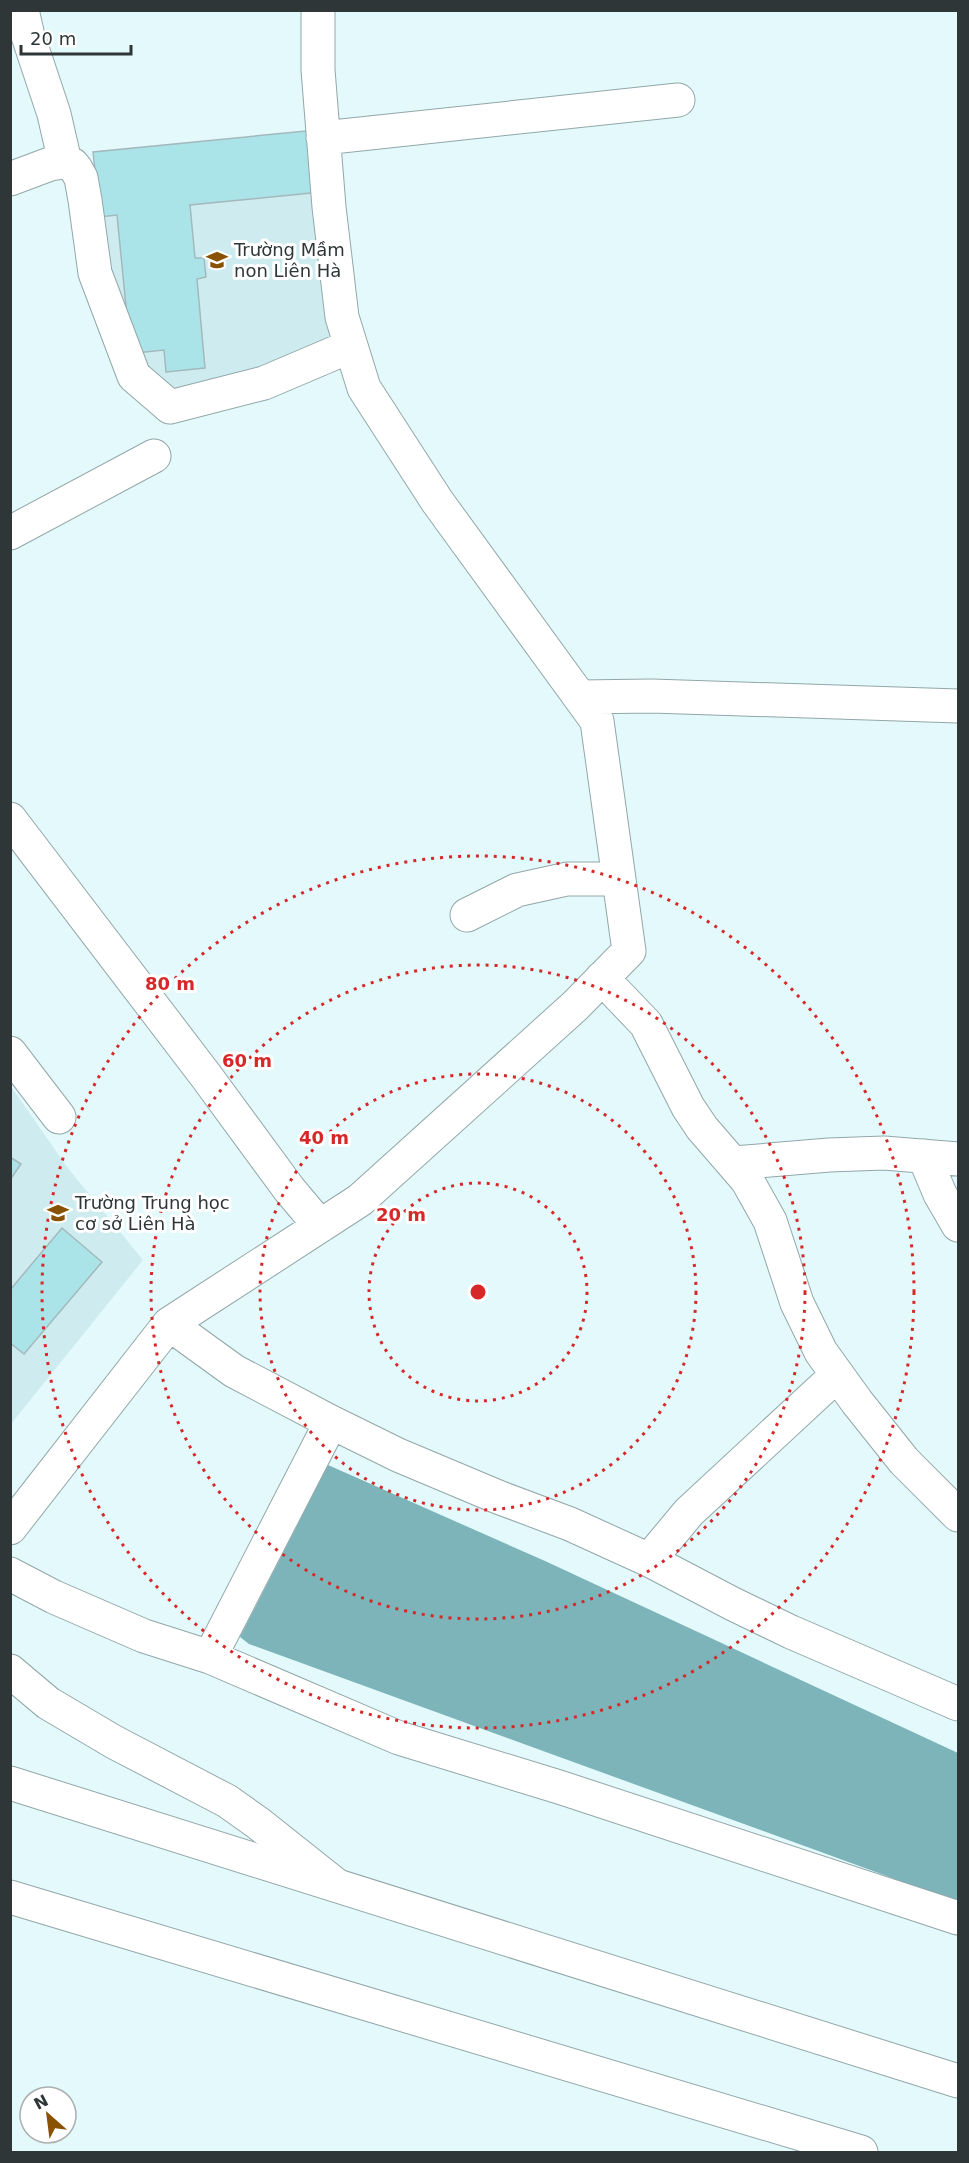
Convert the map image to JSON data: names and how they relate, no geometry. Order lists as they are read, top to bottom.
{
  "places": {
    "school or university": ["Trường Mầm non Liên Hà", "Trường Trung học cơ sở Liên Hà"]
  },
  "scale_bar": "20 m",
  "north": "top left",
  "rings": [
    "80 m",
    "60 m",
    "40 m",
    "20 m"
  ]
}
